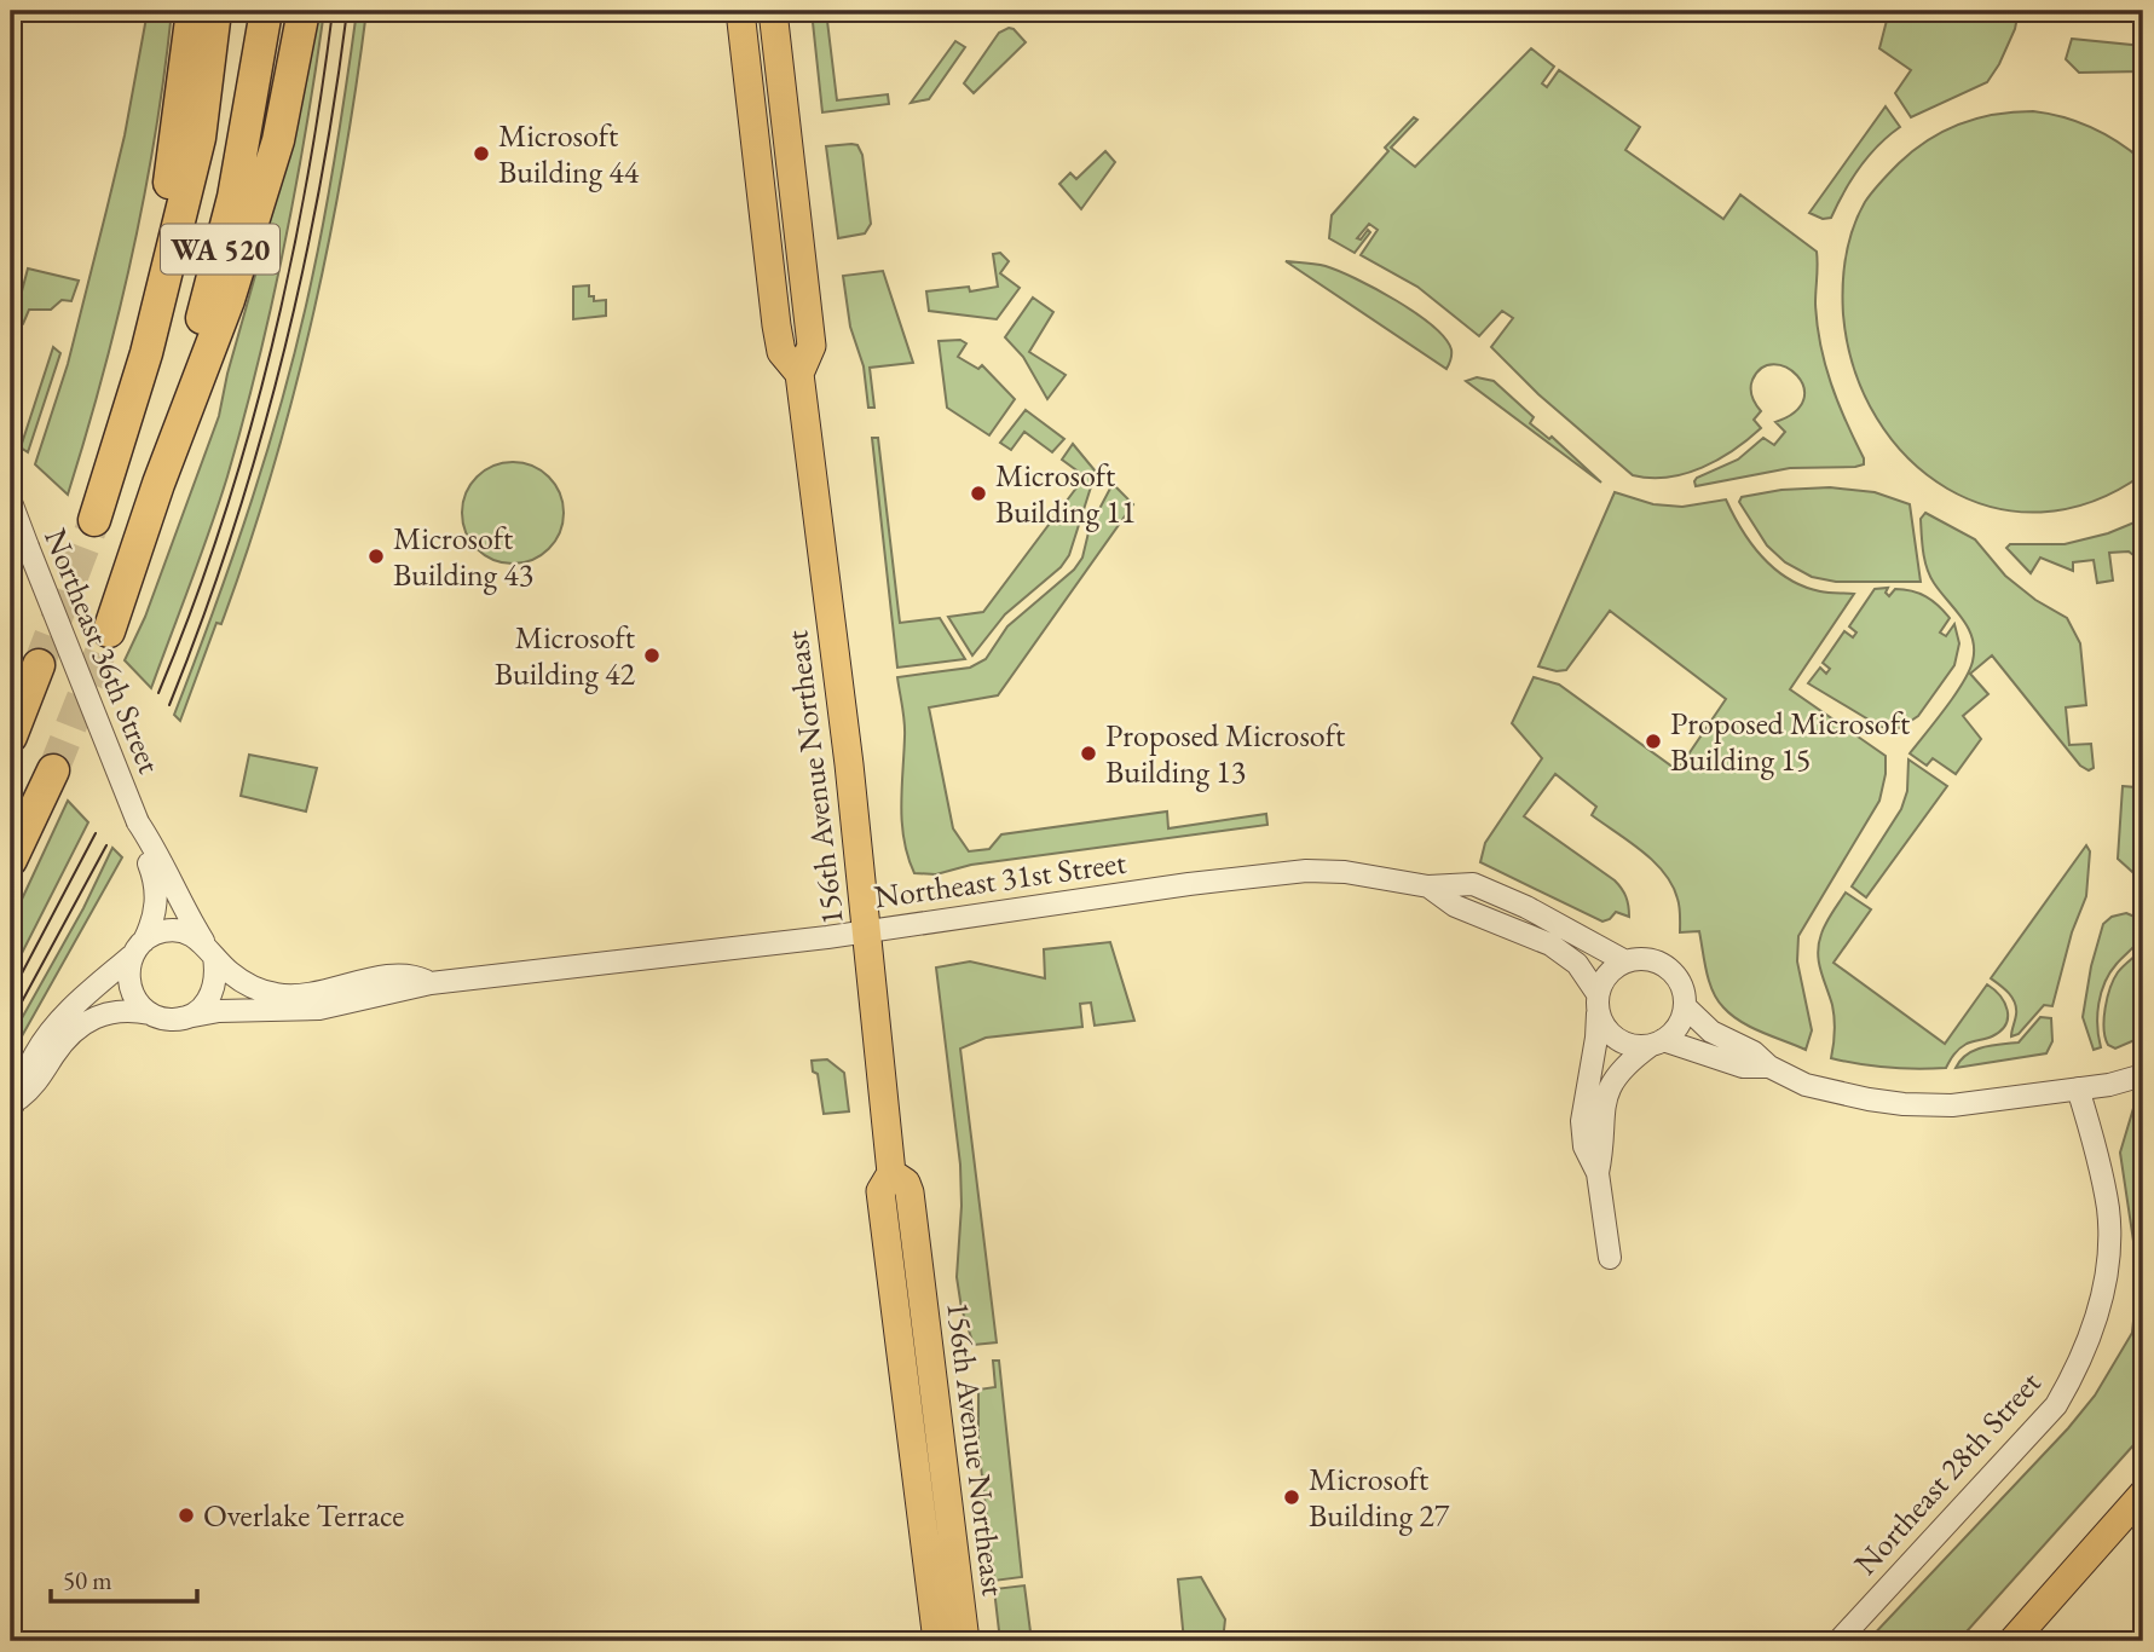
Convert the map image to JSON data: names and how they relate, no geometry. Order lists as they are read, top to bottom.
{
  "streets": {
    "highway": ["WA 520"],
    "main road": ["156th Avenue Northeast"],
    "street": ["Northeast 36th Street", "Northeast 31st Street", "Northeast 28th Street"]
  },
  "crossings": [
    ["Northeast 36th Street", "Northeast 31st Street"],
    ["156th Avenue Northeast", "Northeast 31st Street"]
  ],
  "places": [
    "Microsoft Building 44",
    "Microsoft Building 11",
    "Microsoft Building 43",
    "Microsoft Building 42",
    "Proposed Microsoft Building 15",
    "Proposed Microsoft Building 13",
    "Microsoft Building 27",
    "Overlake Terrace"
  ],
  "scale_bar": "50 m"
}
